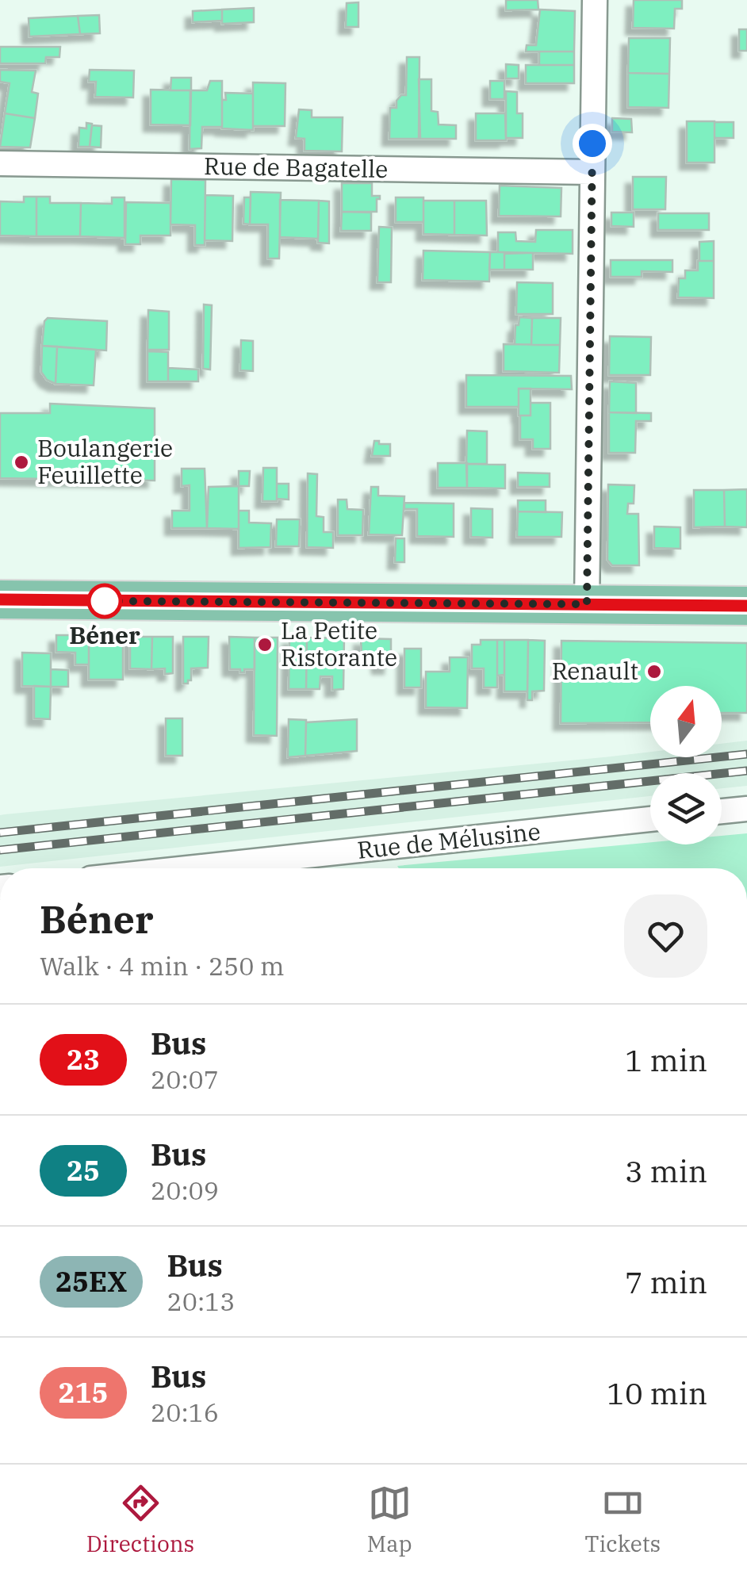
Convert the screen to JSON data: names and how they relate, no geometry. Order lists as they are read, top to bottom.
{
  "streets": {
    "street": ["Rue de Bagatelle", "Rue de Mélusine"]
  },
  "places": [
    "Boulangerie Feuillette",
    "Béner",
    "La Petite Ristorante",
    "Renault"
  ],
  "lines": ["bus line 23"],
  "north": "top",
  "page": {
    "heading": ["Béner", "Walk · 4 min · 250 m"],
    "list": [
      {
        "mark": "23",
        "name": "Bus",
        "note": "20:07",
        "value": "1 min"
      },
      {
        "mark": "25",
        "name": "Bus",
        "note": "20:09",
        "value": "3 min"
      },
      {
        "mark": "25EX",
        "name": "Bus",
        "note": "20:13",
        "value": "7 min"
      },
      {
        "mark": "215",
        "name": "Bus",
        "note": "20:16",
        "value": "10 min"
      }
    ],
    "tabs": ["Directions", "Map", "Tickets"]
  }
}
